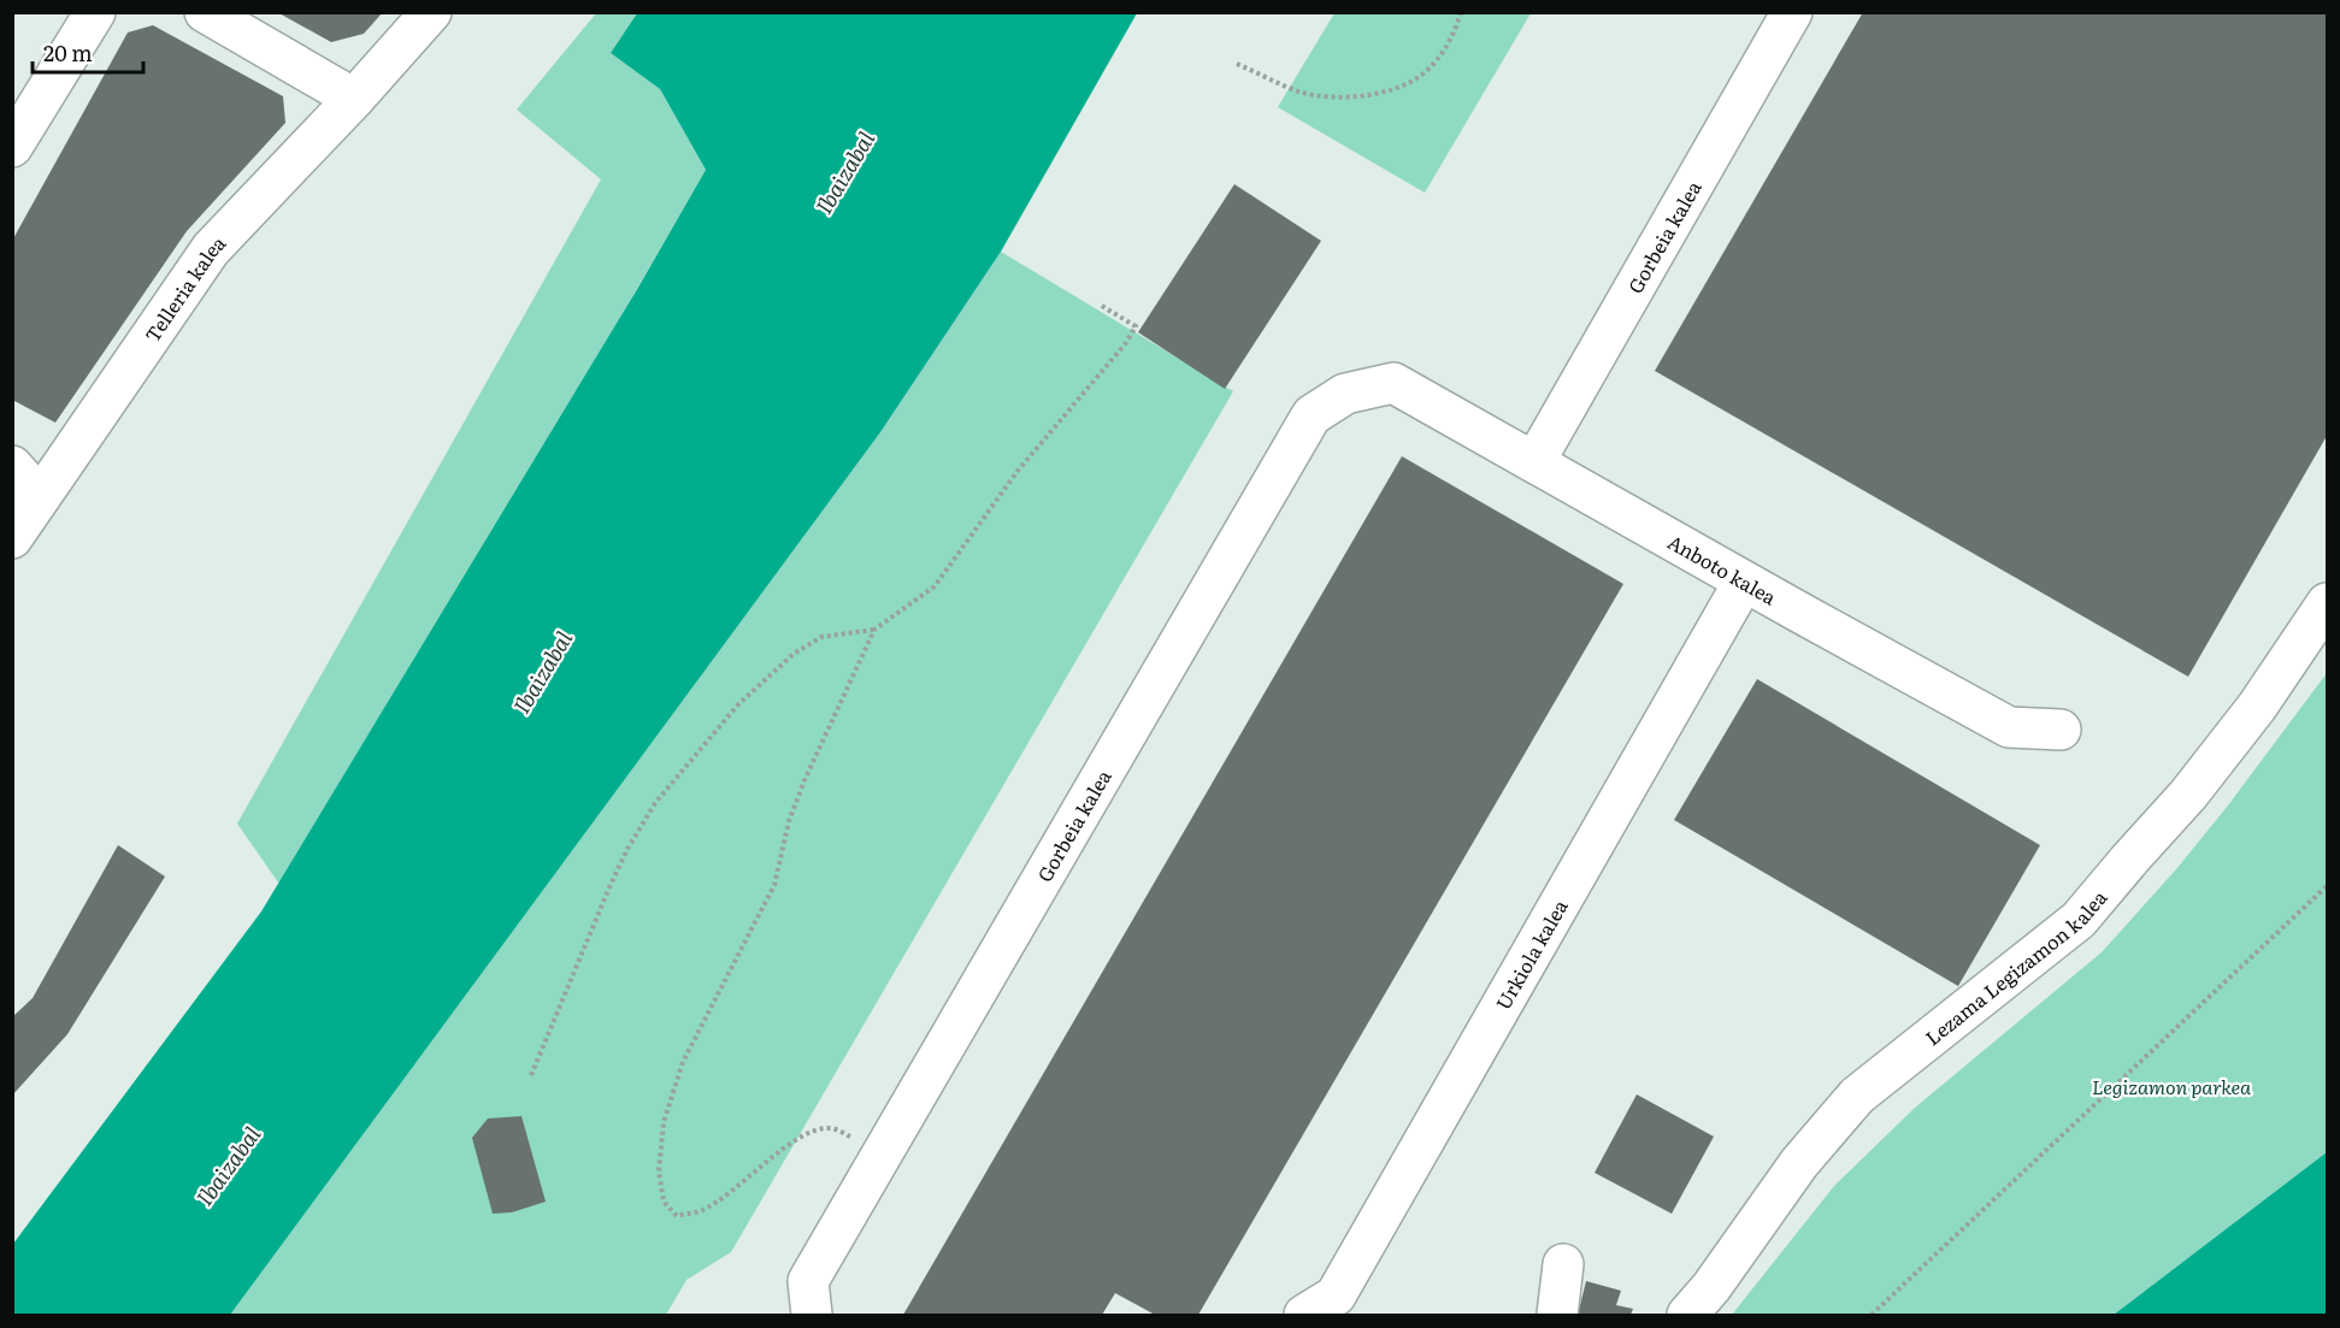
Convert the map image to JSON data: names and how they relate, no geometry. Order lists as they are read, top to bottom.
{
  "streets": {
    "street": [
      "Gorbeia kalea",
      "Telleria kalea",
      "Anboto kalea",
      "Urkiola kalea",
      "Lezama Legizamon kalea"
    ]
  },
  "crossings": [
    ["Gorbeia kalea", "Anboto kalea"],
    ["Anboto kalea", "Urkiola kalea"]
  ],
  "water": ["Ibaizabal"],
  "parks": ["Legizamon parkea"],
  "scale_bar": "20 m"
}
